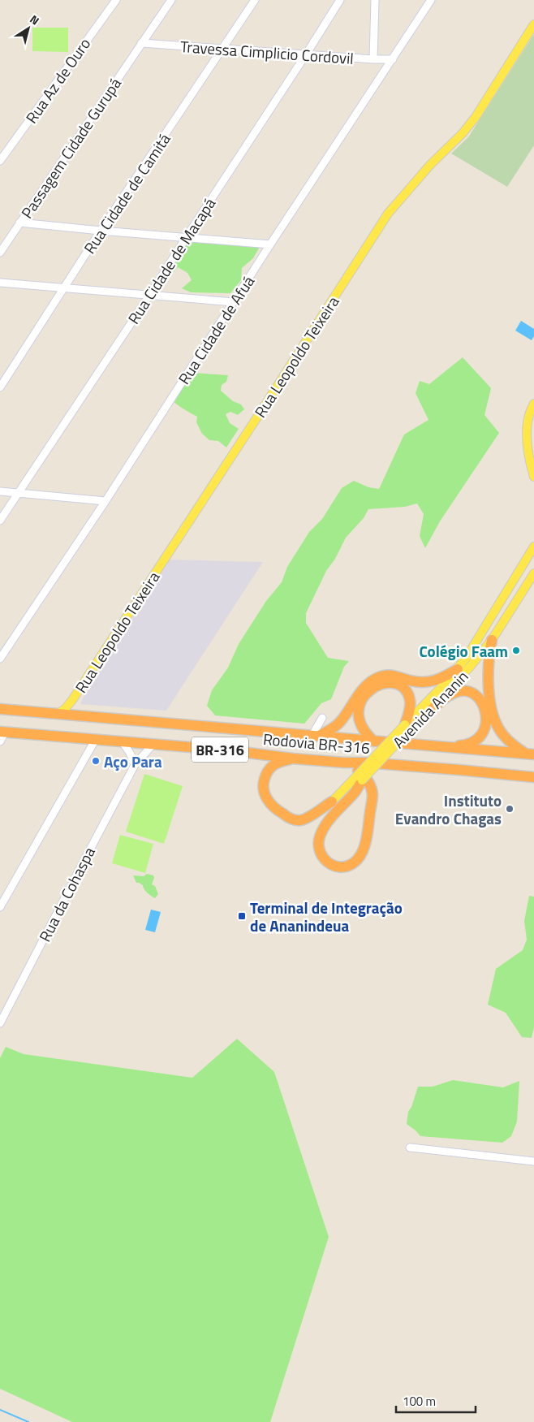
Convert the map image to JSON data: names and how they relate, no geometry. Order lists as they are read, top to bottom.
{
  "streets": {
    "highway": ["Rodovia BR-316", "BR-316"],
    "main road": ["Rua Leopoldo Teixeira", "Avenida Ananin"],
    "street": [
      "Travessa Cimplicio Cordovil",
      "Rua Az de Ouro",
      "Passagem Cidade Gurupá",
      "Rua Cidade de Camitá",
      "Rua Cidade de Macapá",
      "Rua Cidade de Afuá",
      "Rua da Cohaspa"
    ]
  },
  "crossings": [
    ["Travessa Cimplicio Cordovil", "Passagem Cidade Gurupá"],
    ["Travessa Cimplicio Cordovil", "Rua Cidade de Camitá"],
    ["Travessa Cimplicio Cordovil", "Rua Cidade de Macapá"],
    ["Travessa Cimplicio Cordovil", "Rua Cidade de Afuá"],
    ["Rua Leopoldo Teixeira", "Rodovia BR-316"],
    ["Rua Leopoldo Teixeira", "BR-316"],
    ["Rodovia BR-316", "BR-316"],
    ["Rodovia BR-316", "Rua da Cohaspa"]
  ],
  "places": {
    "other": ["Colégio Faam", "Aço Para", "Instituto Evandro Chagas"],
    "transit": ["Terminal de Integração de Ananindeua"]
  },
  "scale_bar": "100 m",
  "north": "top right"
}
